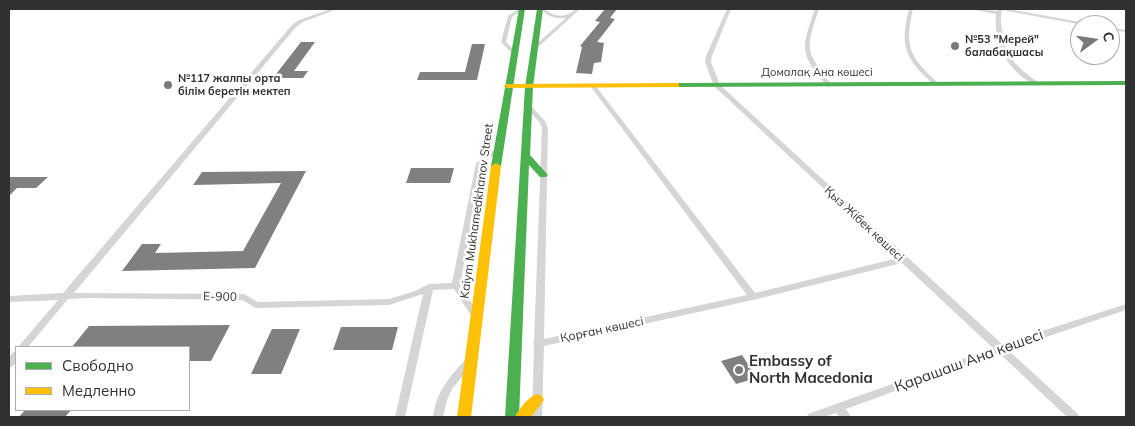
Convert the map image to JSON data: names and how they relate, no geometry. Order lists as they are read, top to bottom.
{
  "streets": {
    "main road": ["Домалақ Ана көшесі", "Kaiym Mukhamedkhanov Street"],
    "street": [
      "Қыз Жібек көшесі",
      "E-900",
      "Қорған көшесі",
      "Қарашаш Ана көшесі"
    ]
  },
  "crossings": [
    ["Домалақ Ана көшесі", "Kaiym Mukhamedkhanov Street"],
    ["Домалақ Ана көшесі", "Қыз Жібек көшесі"],
    ["Қыз Жібек көшесі", "Қорған көшесі"],
    ["Қыз Жібек көшесі", "Қарашаш Ана көшесі"]
  ],
  "places": ["№53 \"Мерей\" балабақшасы", "№117 жалпы орта білім беретін мектеп", "Embassy of North Macedonia"],
  "legend": ["Свободно", "Медленно"],
  "north": "right"
}
